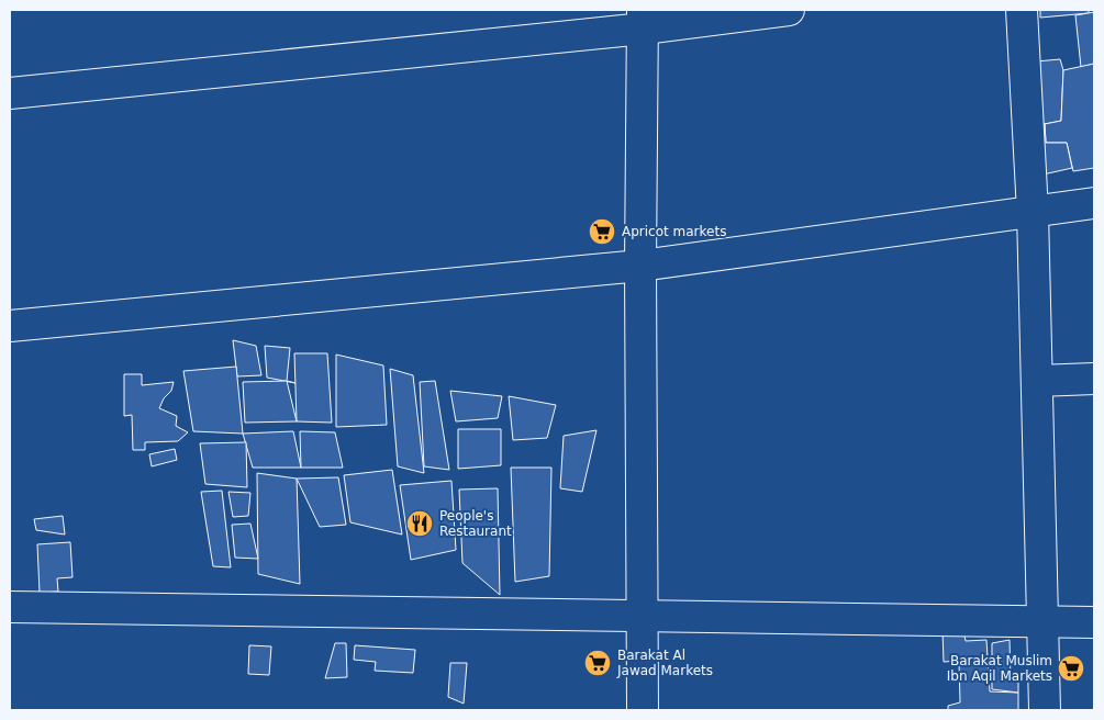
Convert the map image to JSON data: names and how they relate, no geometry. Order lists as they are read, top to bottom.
{
  "places": {
    "supermarket": ["Apricot markets", "Barakat Al Jawad Markets", "Barakat Muslim Ibn Aqil Markets"],
    "restaurant": ["People's Restaurant"]
  }
}
